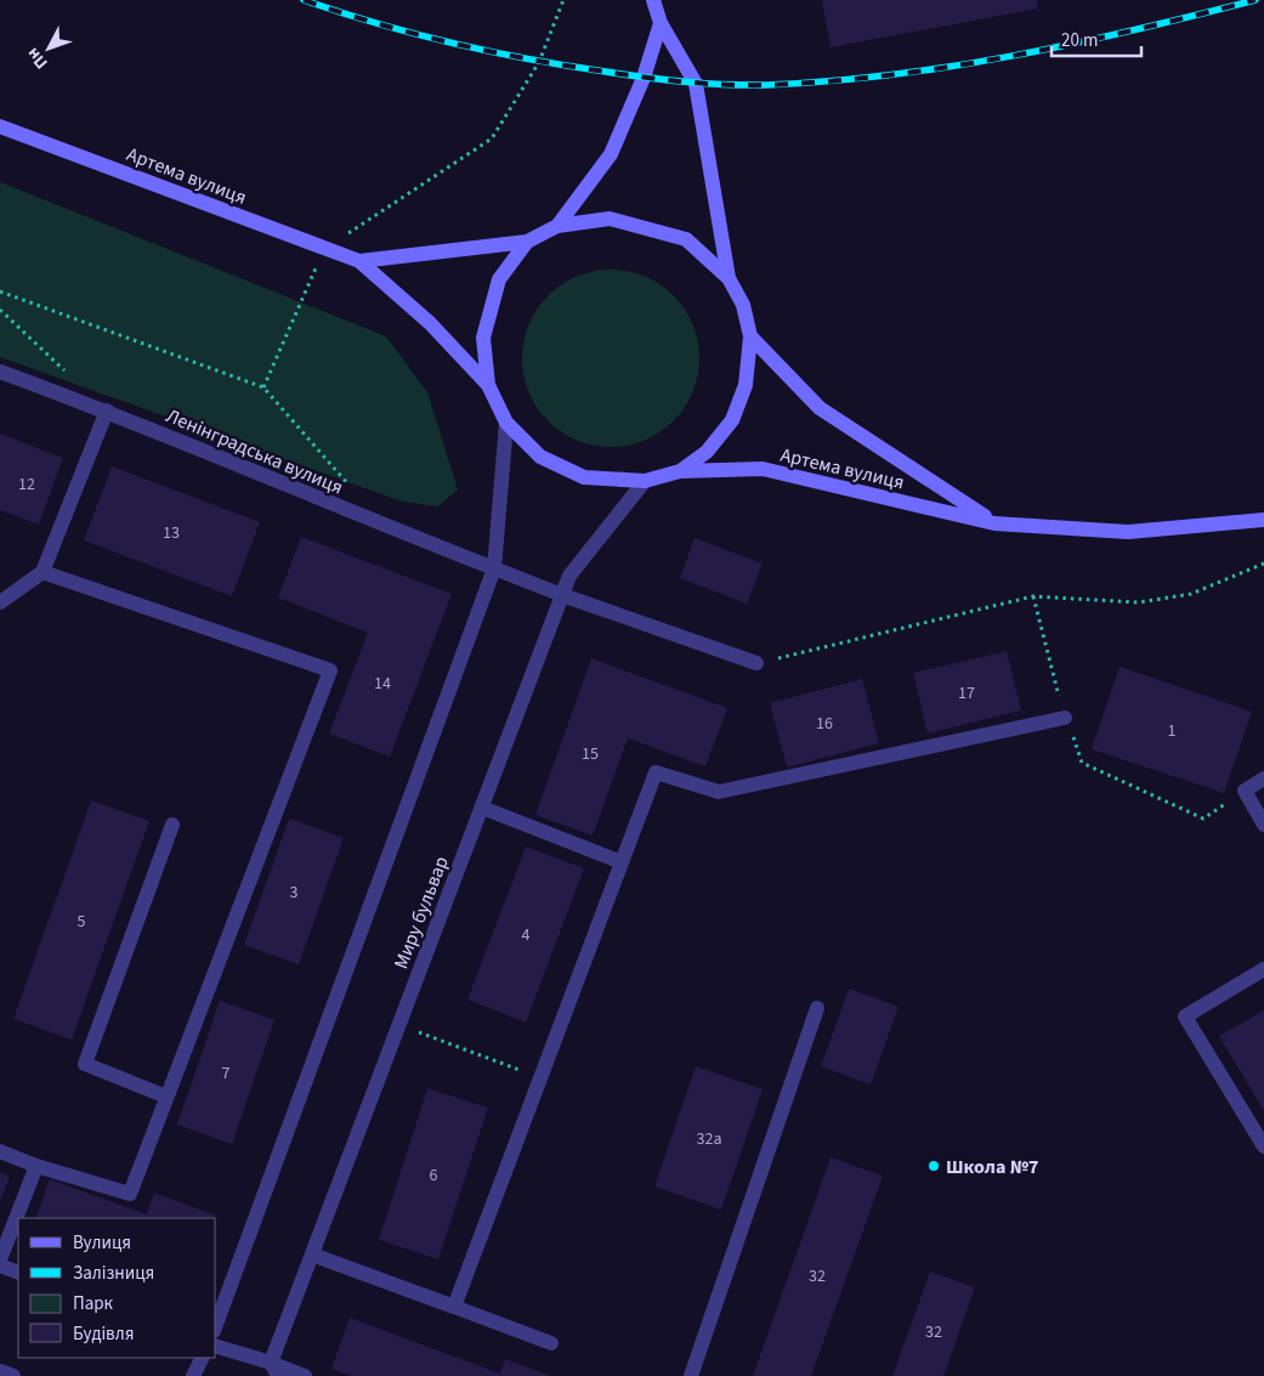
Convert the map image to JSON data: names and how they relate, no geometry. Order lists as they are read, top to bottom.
{
  "streets": {
    "main road": ["Артема вулиця"],
    "street": ["Ленінградська вулиця", "Миру бульвар"]
  },
  "crossings": [
    ["Ленінградська вулиця", "Миру бульвар"]
  ],
  "places": ["Школа №7"],
  "house_numbers": [
    "12",
    "13",
    "14",
    "17",
    "16",
    "1",
    "15",
    "3",
    "5",
    "4",
    "7",
    "32а",
    "6",
    "32",
    "32"
  ],
  "legend": [
    "Вулиця",
    "Залізниця",
    "Парк",
    "Будівля"
  ],
  "scale_bar": "20 m",
  "north": "bottom left"
}
